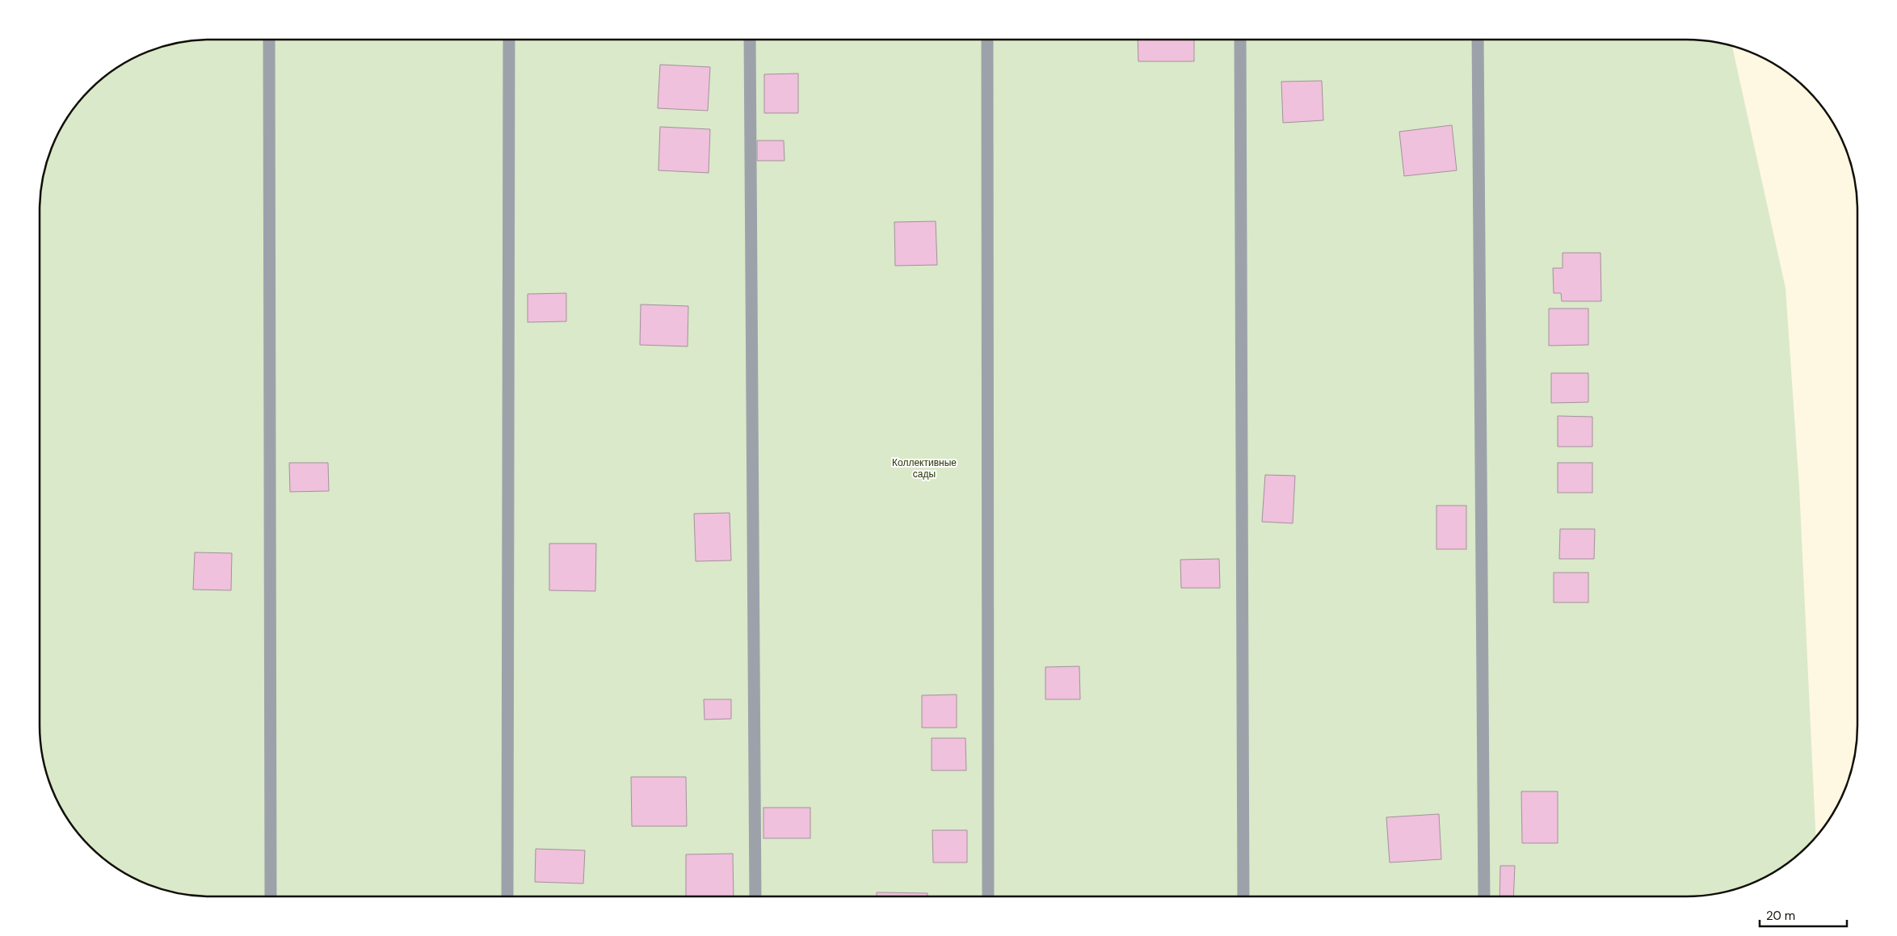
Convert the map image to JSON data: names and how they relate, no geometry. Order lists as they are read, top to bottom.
{
  "parks": ["Коллективные сады"],
  "scale_bar": "20 m"
}
